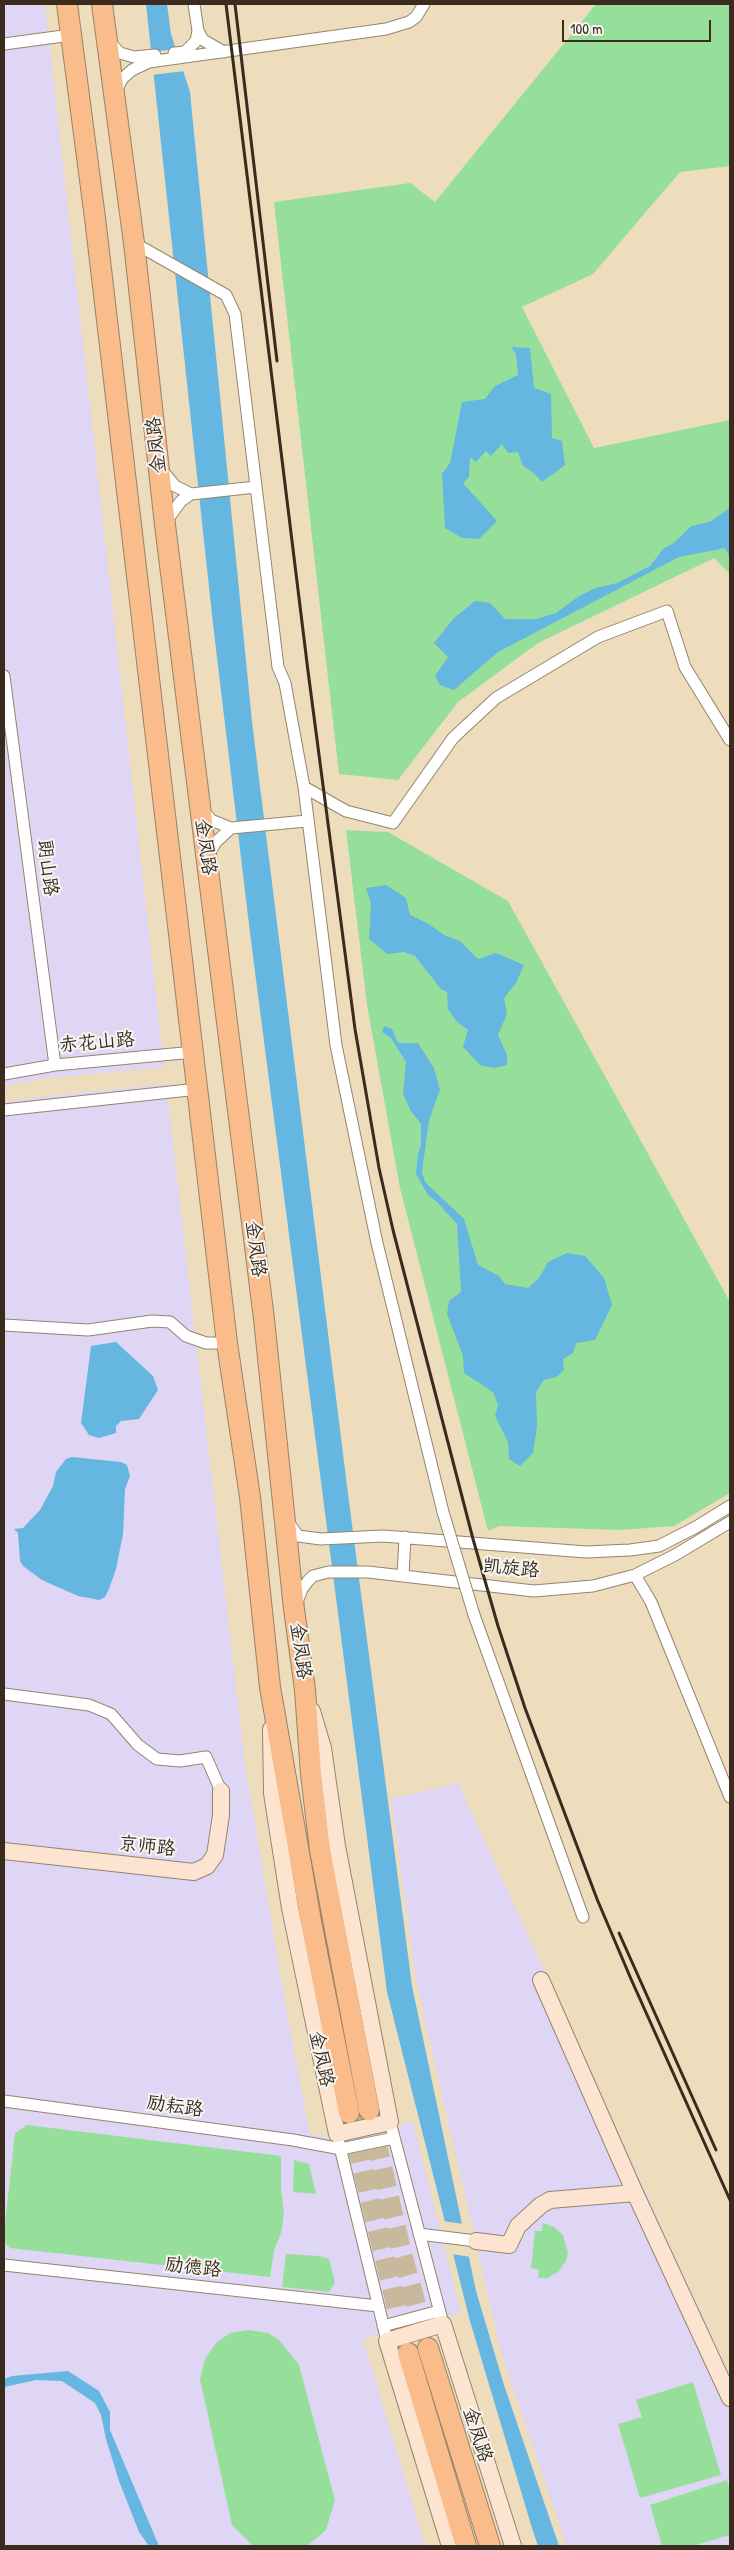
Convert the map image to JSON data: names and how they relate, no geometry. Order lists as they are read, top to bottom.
{
  "streets": {
    "highway": ["金凤路"],
    "street": [
      "朗山路",
      "赤花山路",
      "凯旋路",
      "京师路",
      "励耘路",
      "励德路"
    ]
  },
  "crossings": [
    ["金凤路", "赤花山路"],
    ["金凤路", "凯旋路"],
    ["金凤路", "励耘路"],
    ["朗山路", "赤花山路"]
  ],
  "scale_bar": "100 m"
}
